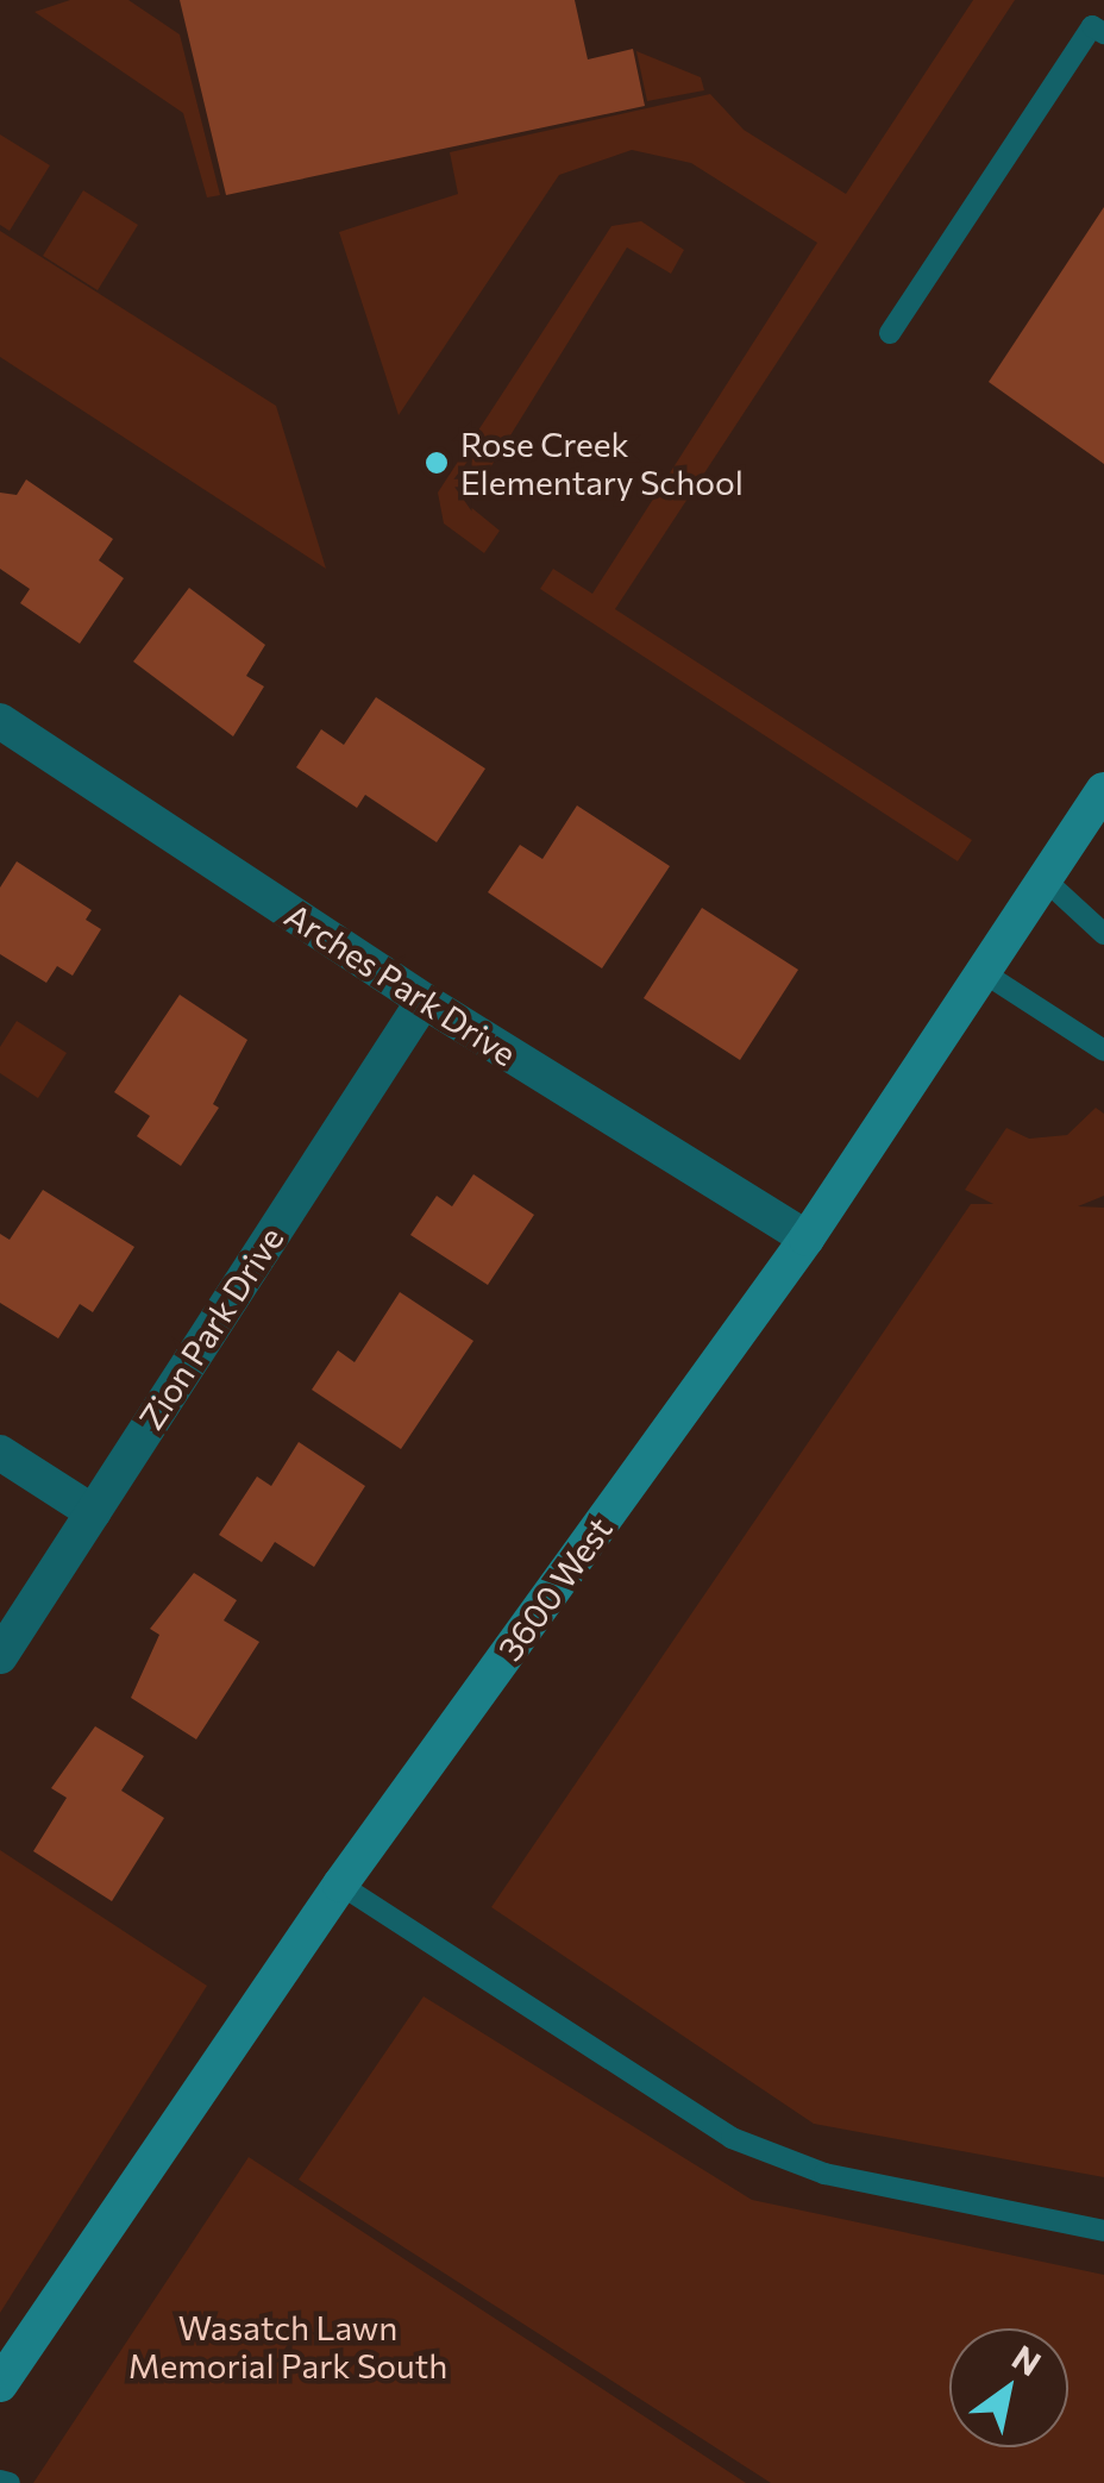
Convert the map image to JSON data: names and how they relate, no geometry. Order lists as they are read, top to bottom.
{
  "streets": {
    "main road": ["3600 West"],
    "street": ["Arches Park Drive", "Zion Park Drive"]
  },
  "crossings": [
    ["Arches Park Drive", "Zion Park Drive"],
    ["Arches Park Drive", "3600 West"]
  ],
  "parks": ["Wasatch Lawn Memorial Park South"],
  "places": ["Rose Creek Elementary School"],
  "north": "top right"
}
